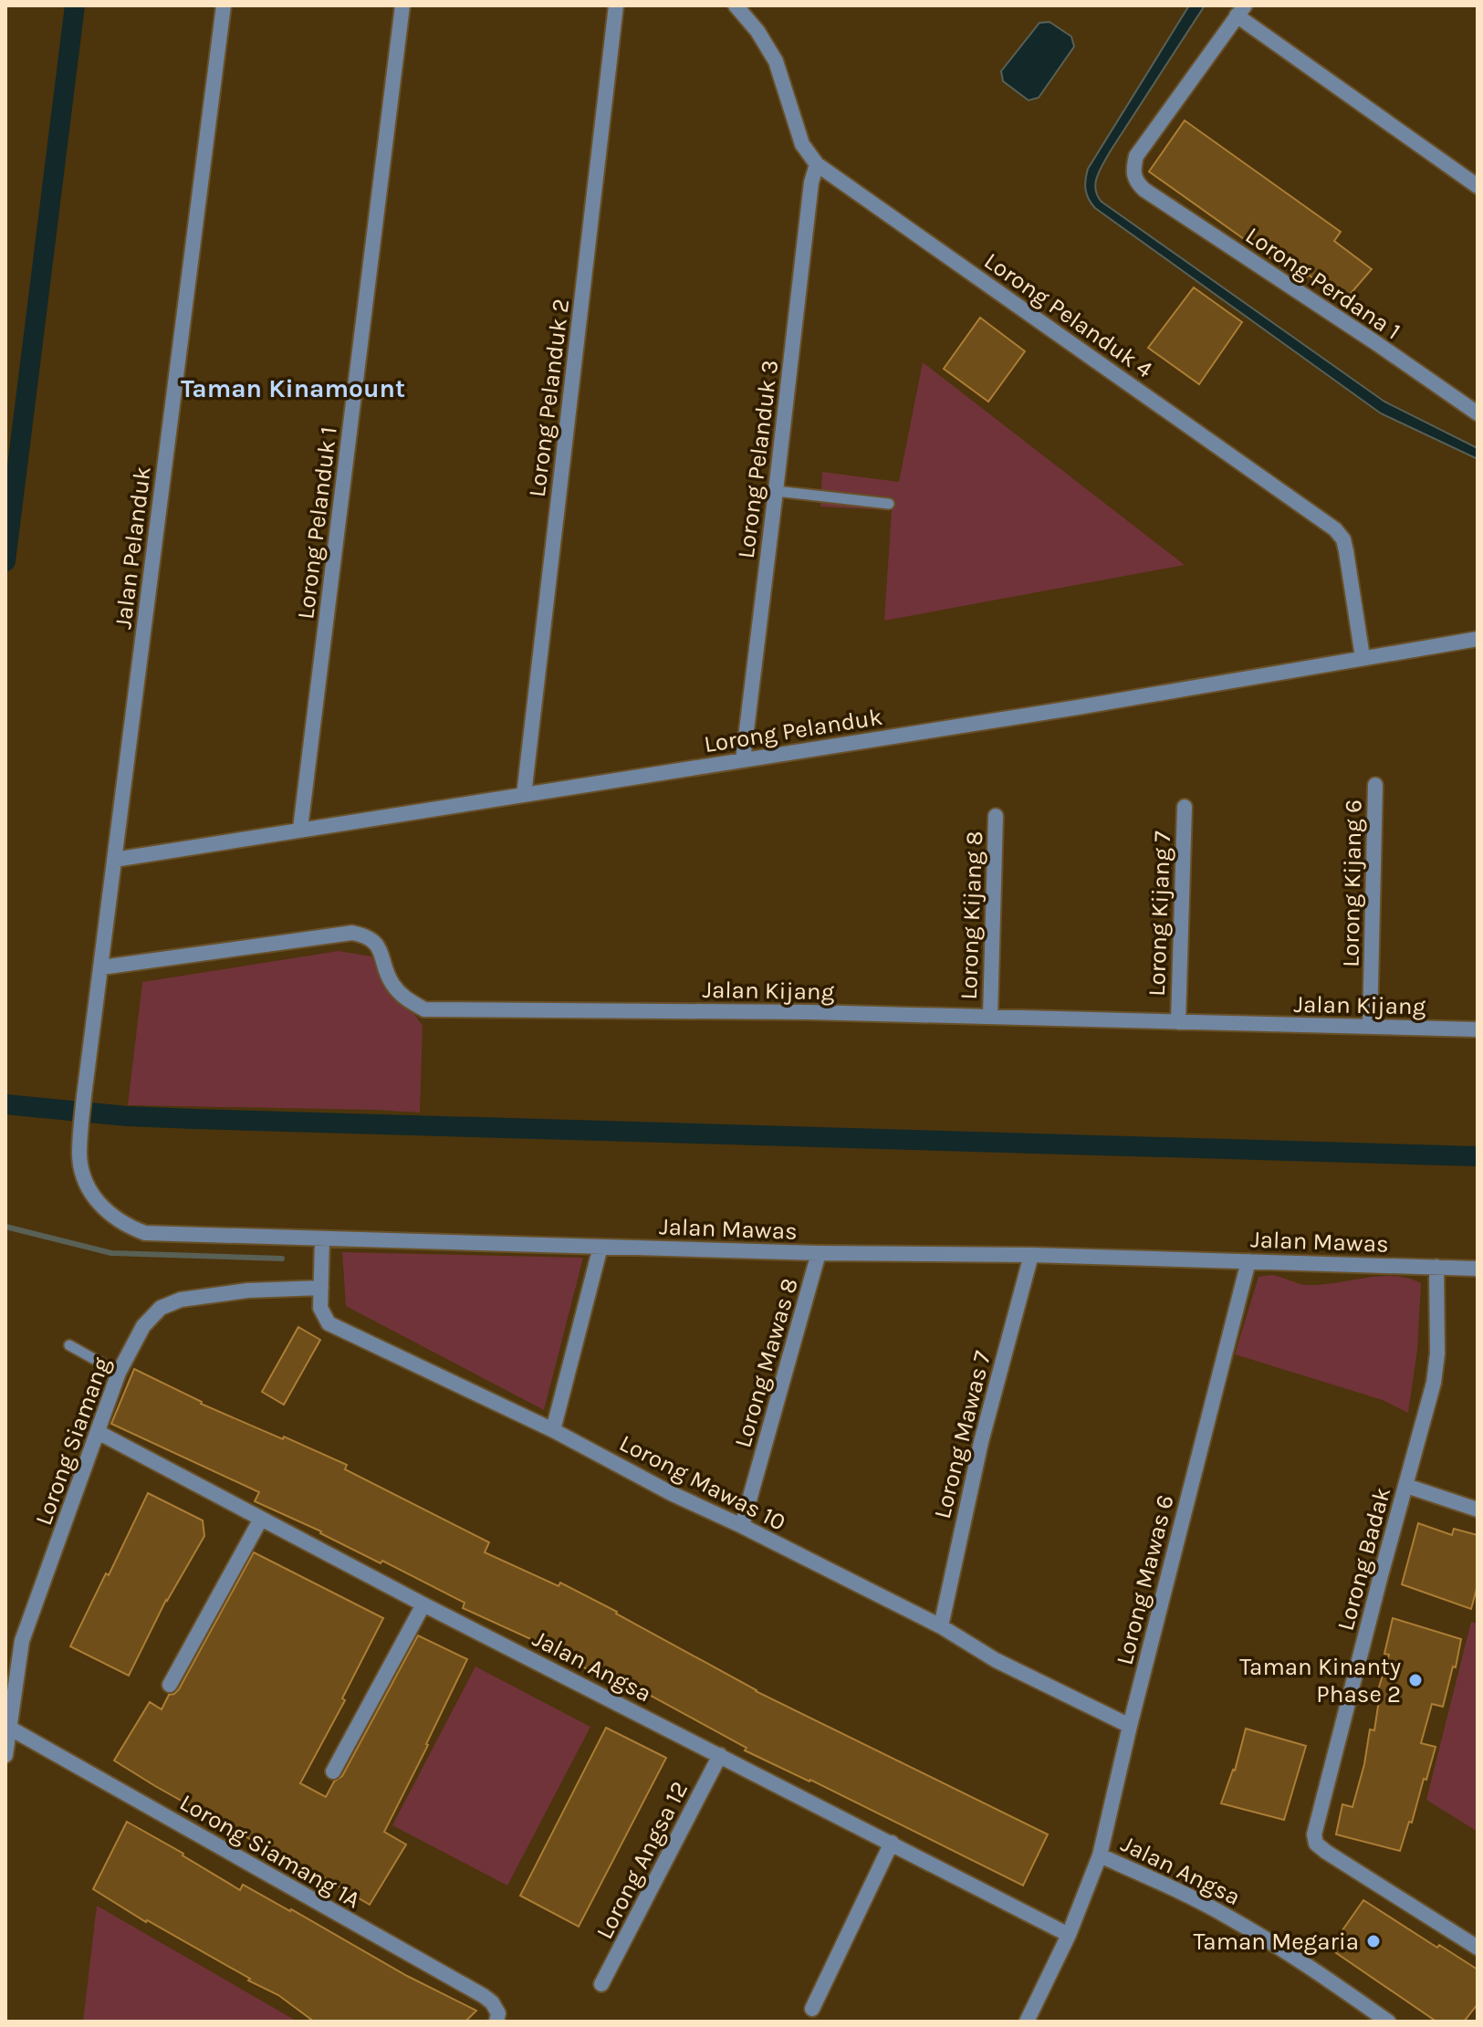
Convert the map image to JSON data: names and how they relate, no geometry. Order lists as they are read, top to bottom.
{
  "streets": {
    "street": [
      "Lorong Perdana 1",
      "Lorong Pelanduk 4",
      "Lorong Pelanduk 2",
      "Lorong Pelanduk 3",
      "Lorong Pelanduk 1",
      "Jalan Pelanduk",
      "Lorong Pelanduk",
      "Lorong Kijang 6",
      "Lorong Kijang 7",
      "Lorong Kijang 8",
      "Jalan Kijang",
      "Jalan Mawas",
      "Lorong Mawas 8",
      "Lorong Mawas 7",
      "Lorong Siamang",
      "Lorong Mawas 10",
      "Lorong Badak",
      "Lorong Mawas 6",
      "Jalan Angsa",
      "Lorong Siamang 1A",
      "Lorong Angsa 12"
    ]
  },
  "crossings": [
    ["Lorong Pelanduk 4", "Lorong Pelanduk 3"],
    ["Lorong Pelanduk 4", "Lorong Pelanduk"],
    ["Lorong Pelanduk 2", "Lorong Pelanduk"],
    ["Lorong Pelanduk 3", "Lorong Pelanduk"],
    ["Lorong Pelanduk 1", "Lorong Pelanduk"],
    ["Jalan Pelanduk", "Lorong Pelanduk"],
    ["Jalan Pelanduk", "Jalan Kijang"],
    ["Jalan Pelanduk", "Jalan Mawas"],
    ["Lorong Kijang 6", "Jalan Kijang"],
    ["Lorong Kijang 7", "Jalan Kijang"],
    ["Lorong Kijang 8", "Jalan Kijang"],
    ["Jalan Mawas", "Lorong Mawas 8"],
    ["Jalan Mawas", "Lorong Mawas 7"],
    ["Jalan Mawas", "Lorong Mawas 10"],
    ["Jalan Mawas", "Lorong Badak"],
    ["Jalan Mawas", "Lorong Mawas 6"],
    ["Lorong Mawas 8", "Lorong Mawas 10"],
    ["Lorong Mawas 7", "Lorong Mawas 10"],
    ["Lorong Siamang", "Lorong Mawas 10"],
    ["Lorong Siamang", "Jalan Angsa"],
    ["Lorong Siamang", "Lorong Siamang 1A"],
    ["Lorong Mawas 10", "Lorong Mawas 6"],
    ["Lorong Mawas 6", "Jalan Angsa"],
    ["Jalan Angsa", "Lorong Angsa 12"]
  ],
  "districts": ["Taman Kinamount"],
  "places": ["Taman Kinanty Phase 2", "Taman Megaria"]
}
